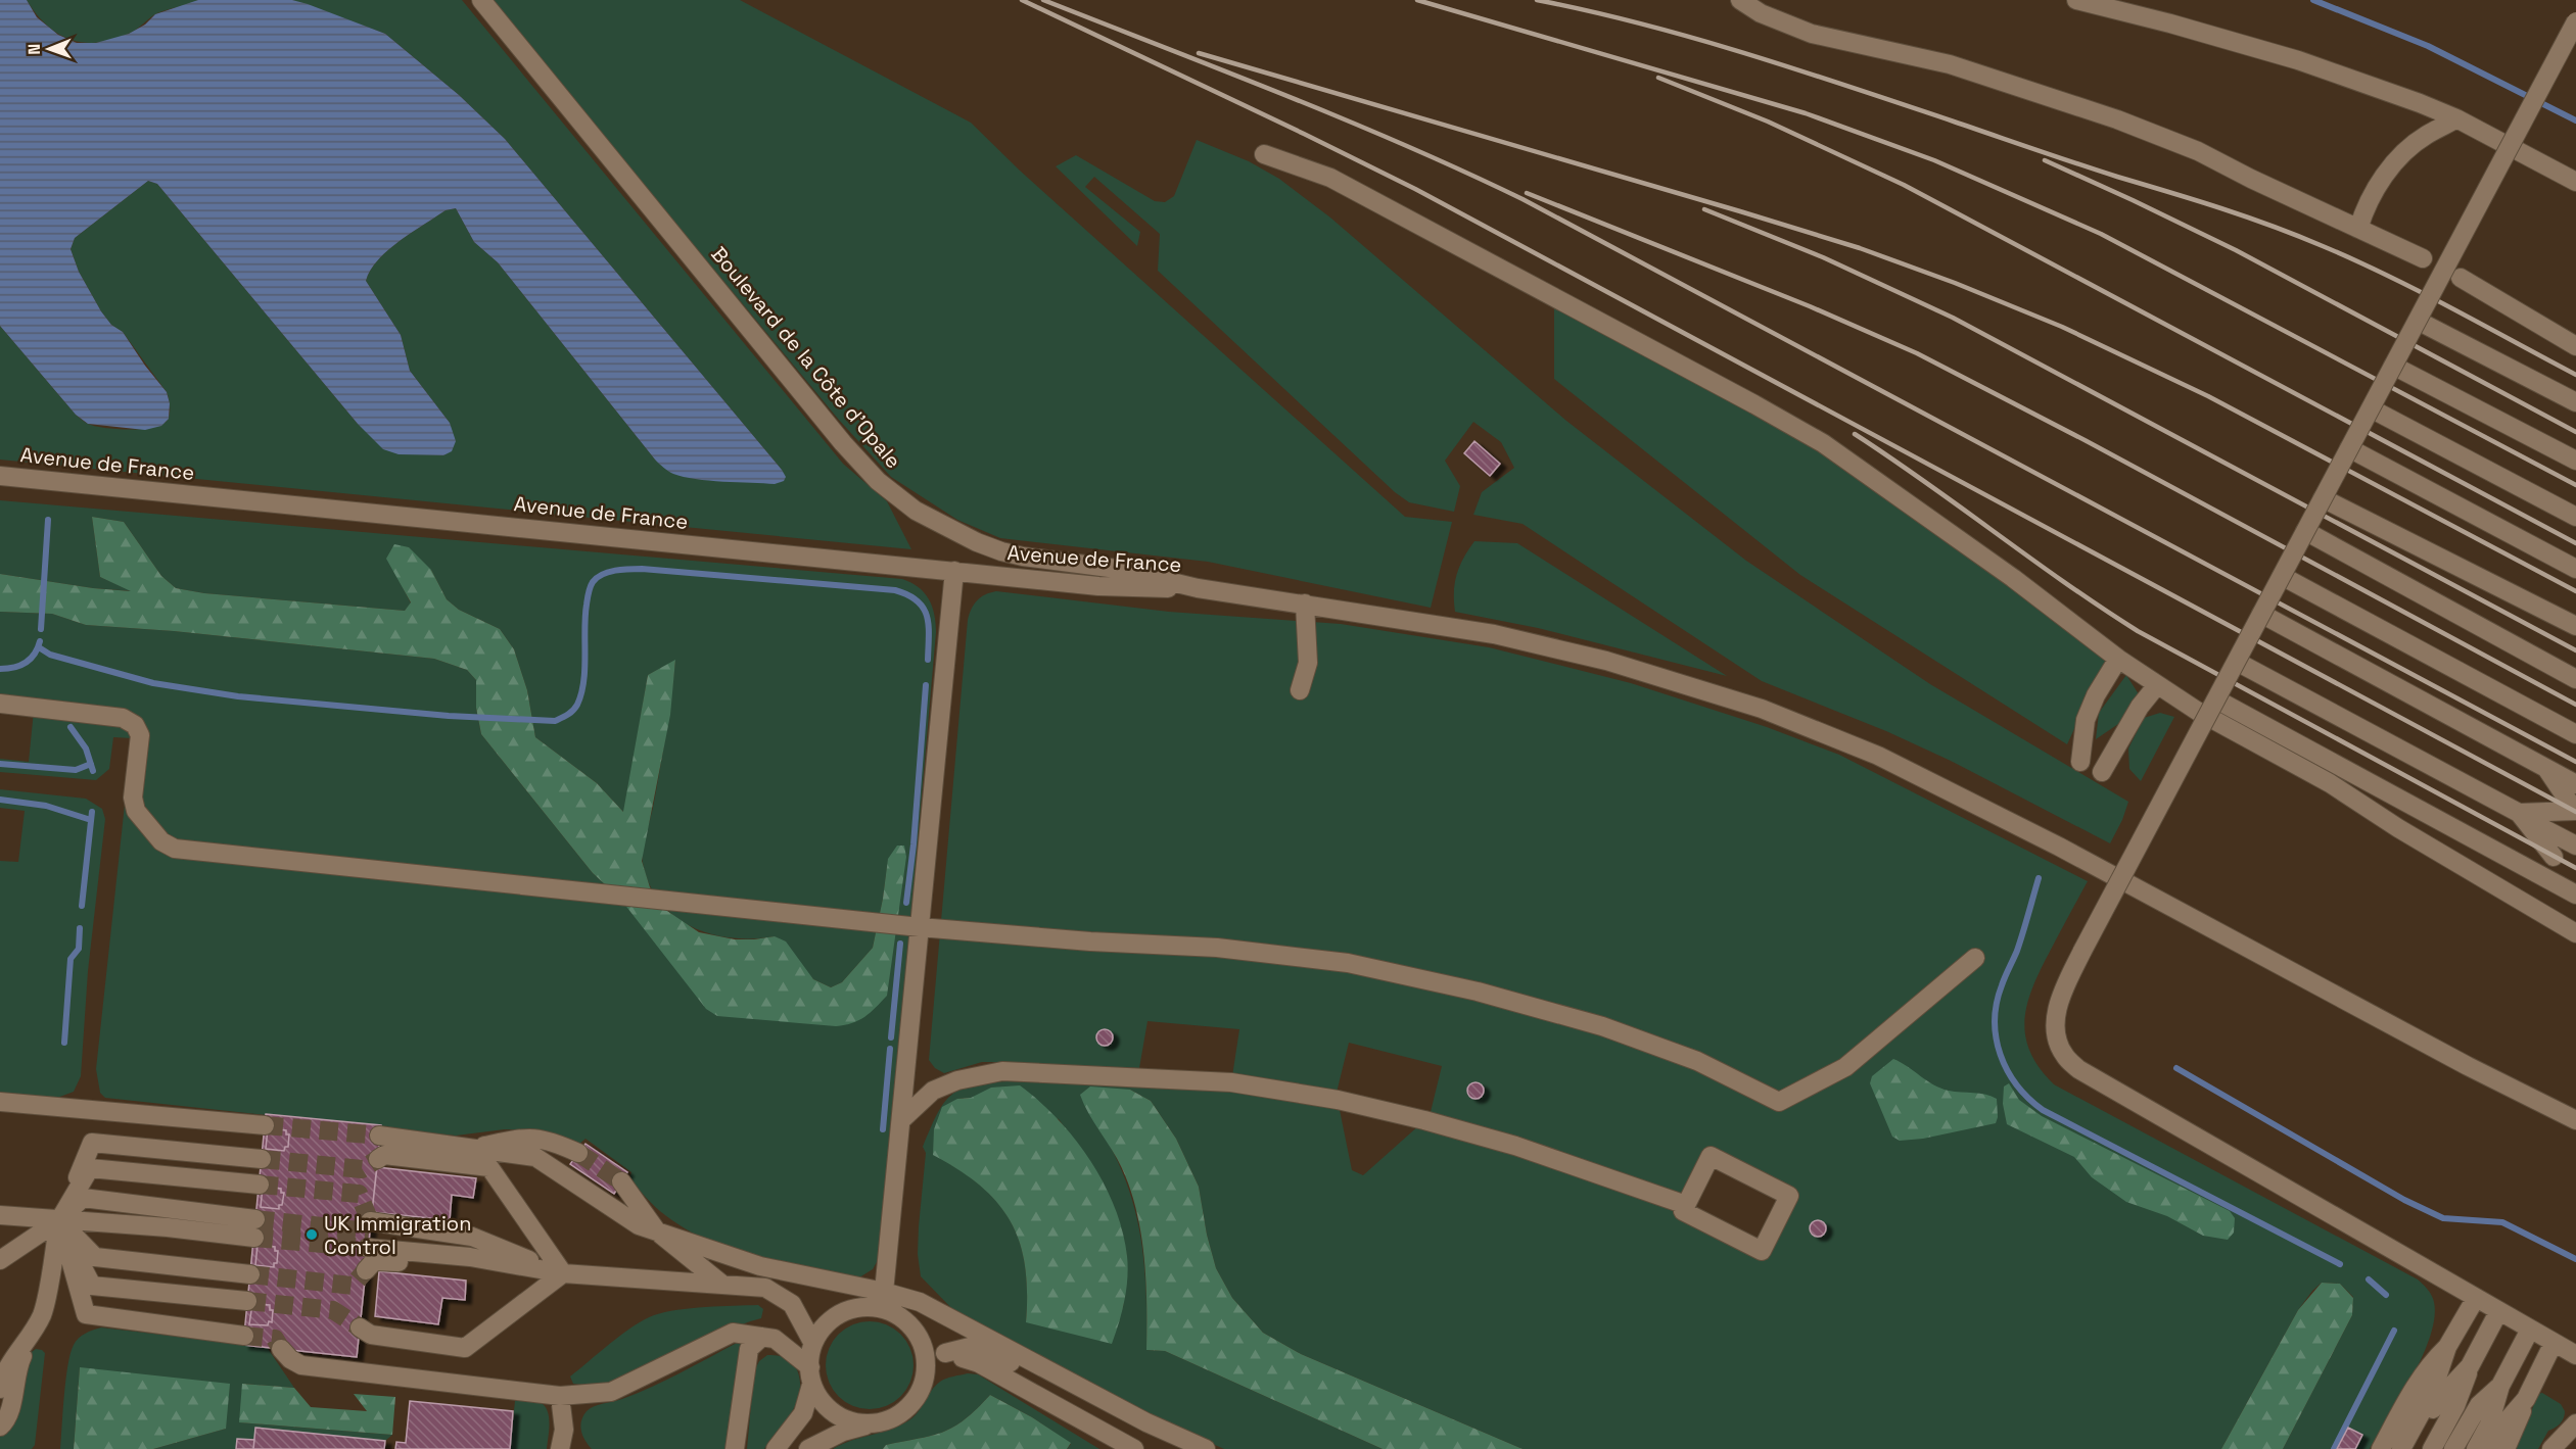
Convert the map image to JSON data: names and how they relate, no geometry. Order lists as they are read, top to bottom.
{
  "streets": {
    "lane": ["Boulevard de la Côte d'Opale", "Avenue de France"]
  },
  "crossings": [
    ["Boulevard de la Côte d'Opale", "Avenue de France"]
  ],
  "places": ["UK Immigration Control"],
  "north": "left"
}
